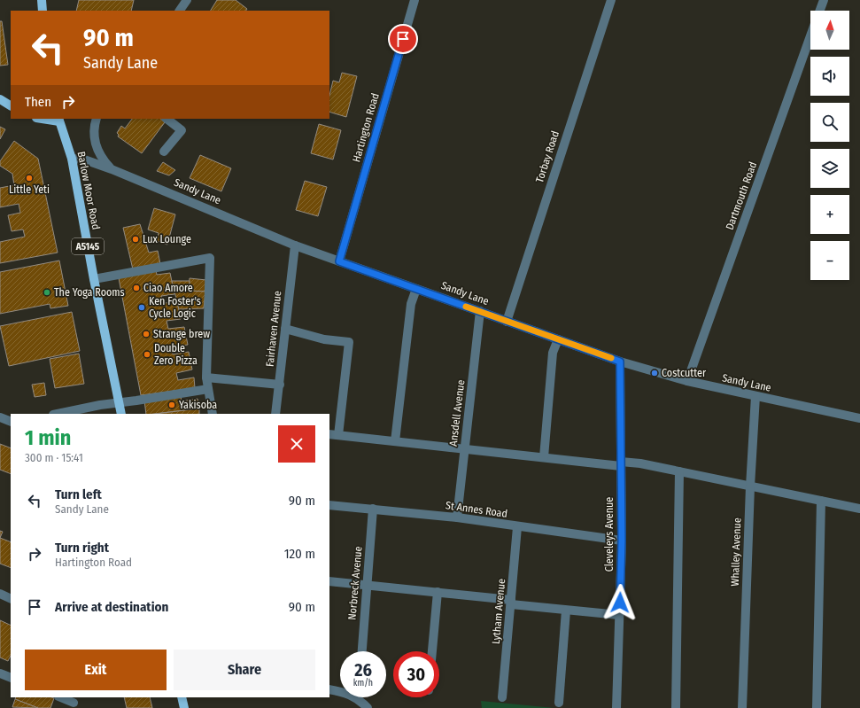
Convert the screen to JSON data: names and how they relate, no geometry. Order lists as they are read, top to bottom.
{
  "streets": {
    "main road": ["Barlow Moor Road", "A5145"],
    "street": [
      "Hartington Road",
      "Torbay Road",
      "Sandy Lane",
      "Dartmouth Road",
      "Fairhaven Avenue",
      "Ansdell Avenue",
      "St Annes Road",
      "Cleveleys Avenue",
      "Whalley Avenue",
      "Norbreck Avenue",
      "Lytham Avenue"
    ]
  },
  "crossings": [
    ["Hartington Road", "Sandy Lane"],
    ["Torbay Road", "Sandy Lane"],
    ["Barlow Moor Road", "Sandy Lane"],
    ["Barlow Moor Road", "A5145"],
    ["Sandy Lane", "Dartmouth Road"],
    ["Sandy Lane", "Fairhaven Avenue"],
    ["Sandy Lane", "Ansdell Avenue"],
    ["Sandy Lane", "Cleveleys Avenue"],
    ["Sandy Lane", "Whalley Avenue"],
    ["Ansdell Avenue", "St Annes Road"],
    ["St Annes Road", "Cleveleys Avenue"],
    ["St Annes Road", "Norbreck Avenue"],
    ["St Annes Road", "Lytham Avenue"]
  ],
  "places": [
    "Little Yeti",
    "Lux Lounge",
    "Ciao Amore",
    "The Yoga Rooms",
    "Ken Foster's Cycle Logic",
    "Strange brew",
    "Double Zero Pizza",
    "Costcutter",
    "Yakisoba"
  ],
  "north": "top",
  "page": {
    "map_buttons": ["+", "−"],
    "turn": ["90 m", "Sandy Lane"],
    "then": "Then",
    "heading": ["1 min", "300 m · 15:41"],
    "list": [
      {
        "name": "Turn left",
        "note": "Sandy Lane",
        "value": "90 m"
      },
      {
        "name": "Turn right",
        "note": "Hartington Road",
        "value": "120 m"
      },
      {
        "name": "Arrive at destination",
        "value": "90 m"
      }
    ],
    "buttons": ["Exit", "Share"],
    "speed": "26 km/h",
    "limit": "30"
  }
}
